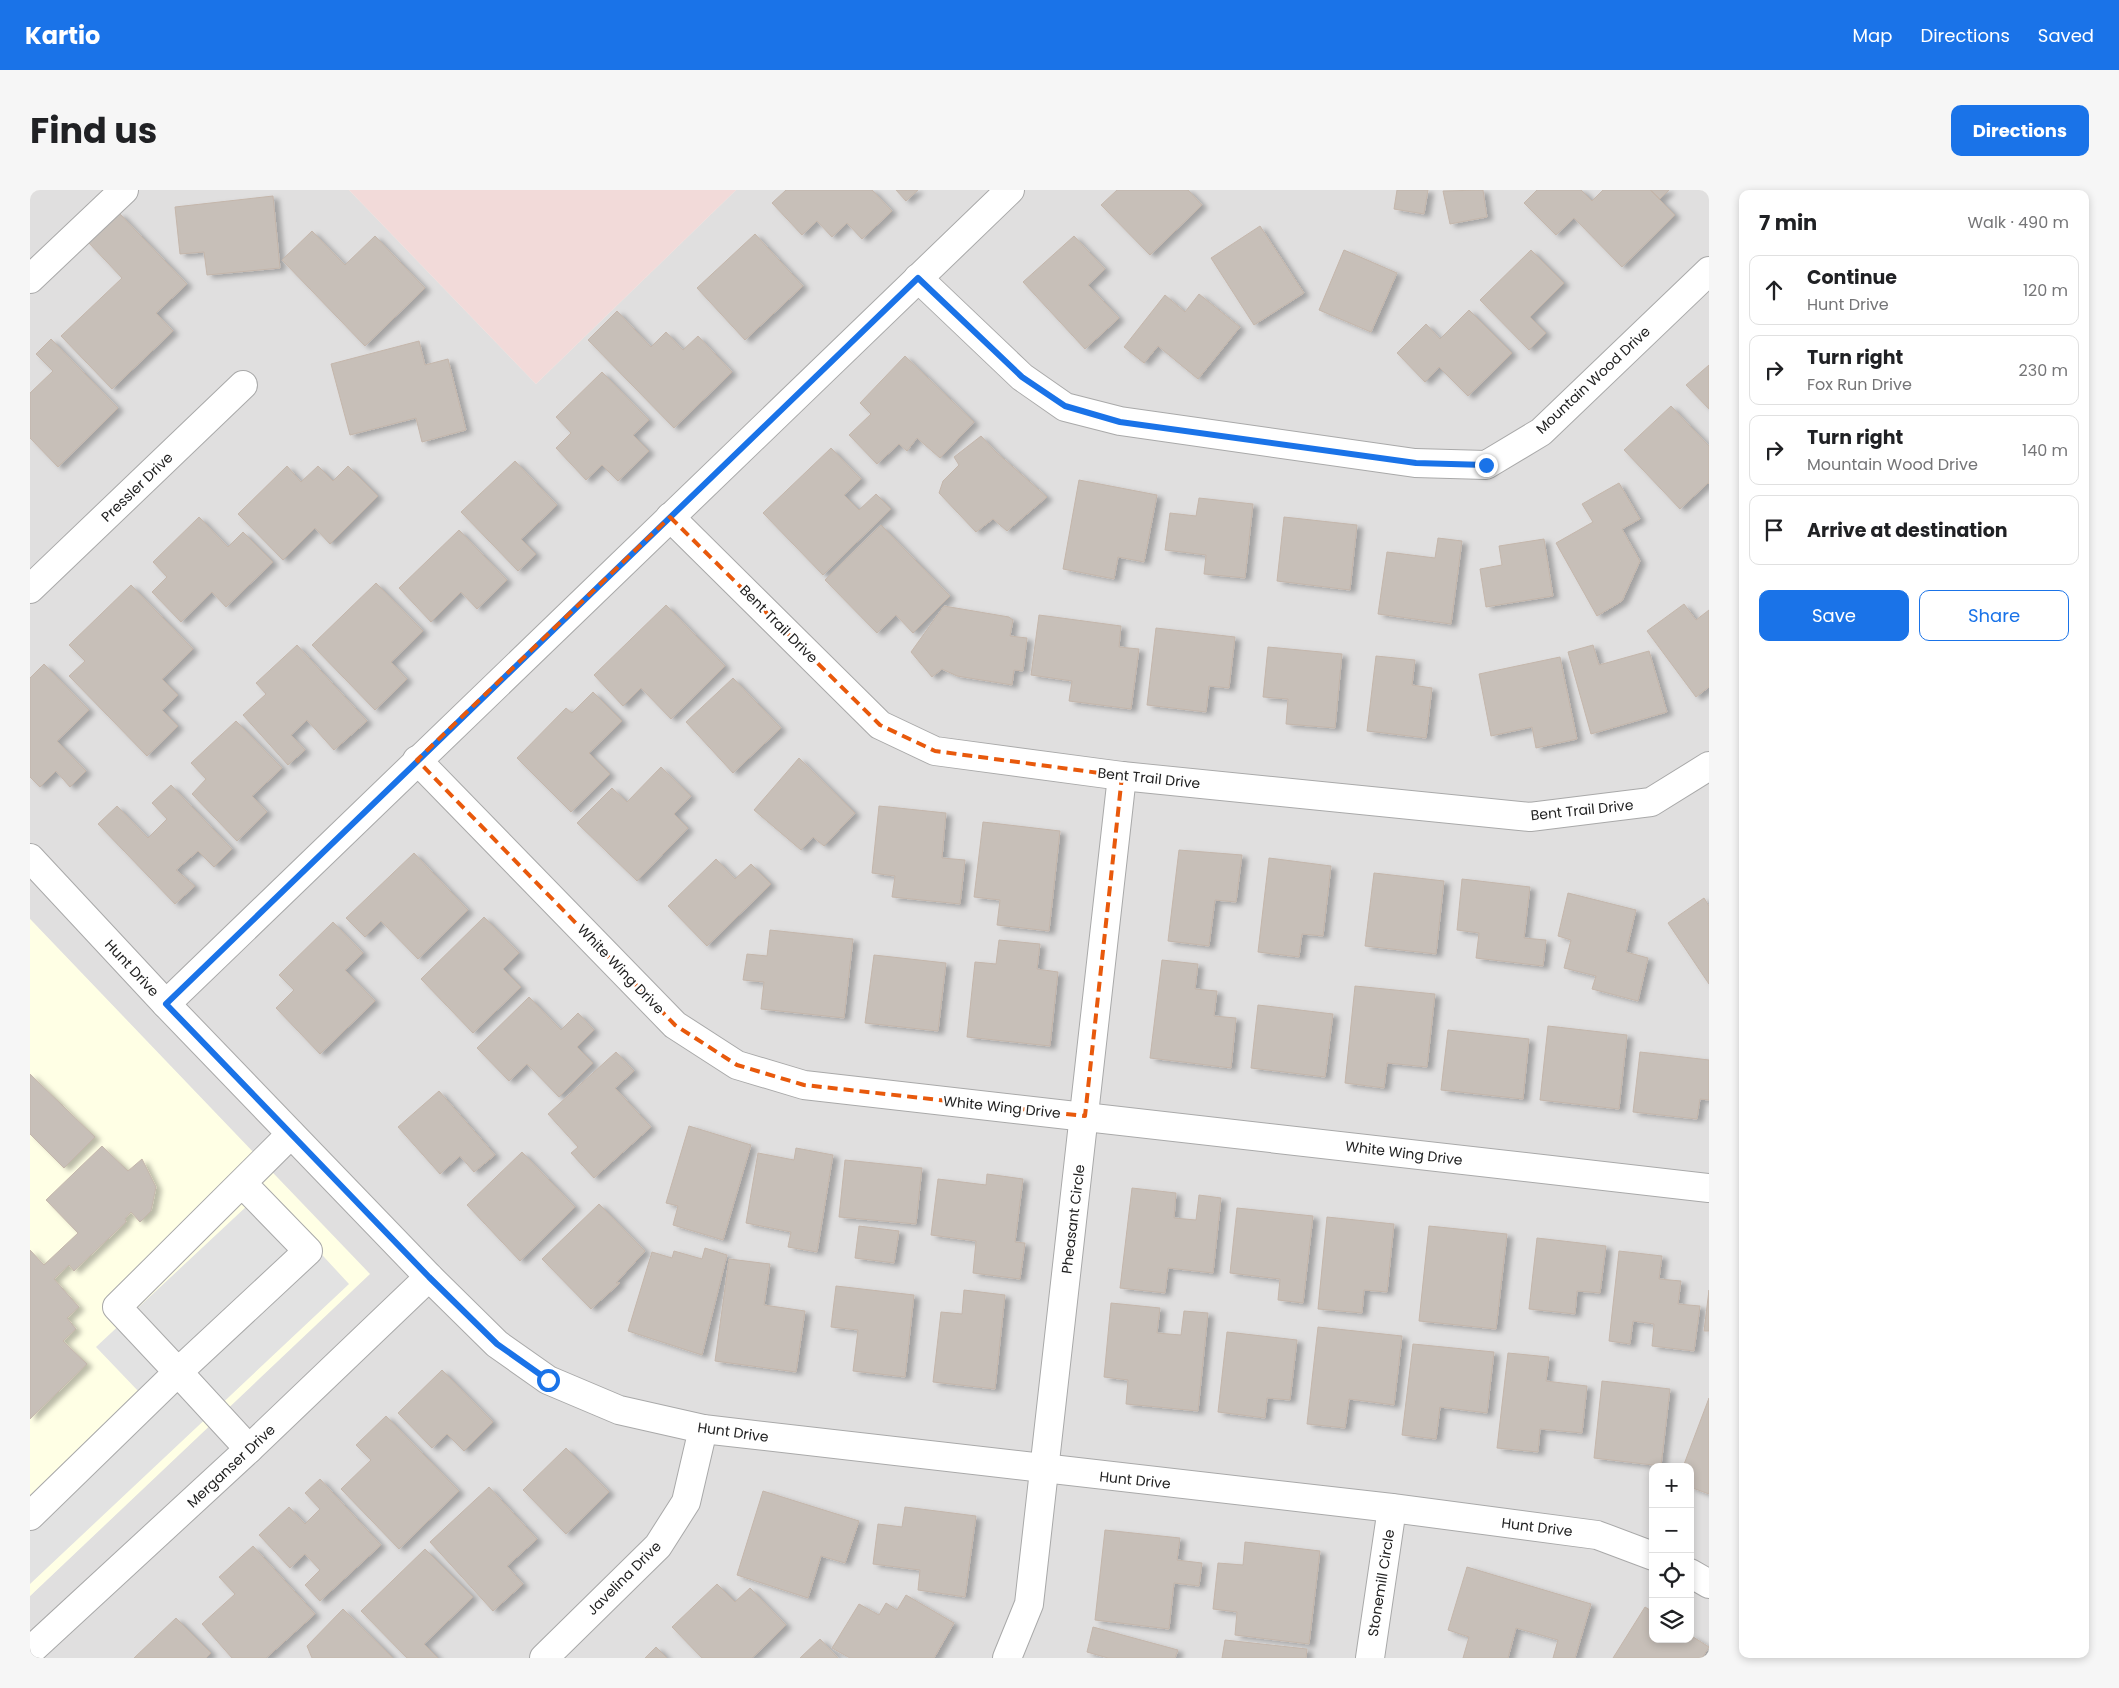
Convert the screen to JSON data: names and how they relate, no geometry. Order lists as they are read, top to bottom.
{
  "streets": {
    "street": [
      "Mountain Wood Drive",
      "Pressler Drive",
      "Bent Trail Drive",
      "Hunt Drive",
      "White Wing Drive",
      "Pheasant Circle",
      "Merganser Drive",
      "Javelina Drive",
      "Stonemill Circle"
    ]
  },
  "crossings": [
    ["Bent Trail Drive", "Pheasant Circle"],
    ["Hunt Drive", "Pheasant Circle"],
    ["Hunt Drive", "Merganser Drive"],
    ["Hunt Drive", "Javelina Drive"],
    ["Hunt Drive", "Stonemill Circle"],
    ["White Wing Drive", "Pheasant Circle"]
  ],
  "page": {
    "header": "Kartio",
    "nav": ["Map", "Directions", "Saved"],
    "title": "Find us",
    "buttons": [
      "Directions",
      ["Save", "Share"]
    ],
    "heading": ["7 min", "Walk · 490 m"],
    "list": [
      ["Continue", "Hunt Drive", "120 m"],
      ["Turn right", "Fox Run Drive", "230 m"],
      ["Turn right", "Mountain Wood Drive", "140 m"],
      "Arrive at destination"
    ],
    "map_buttons": ["+", "−"]
  }
}
